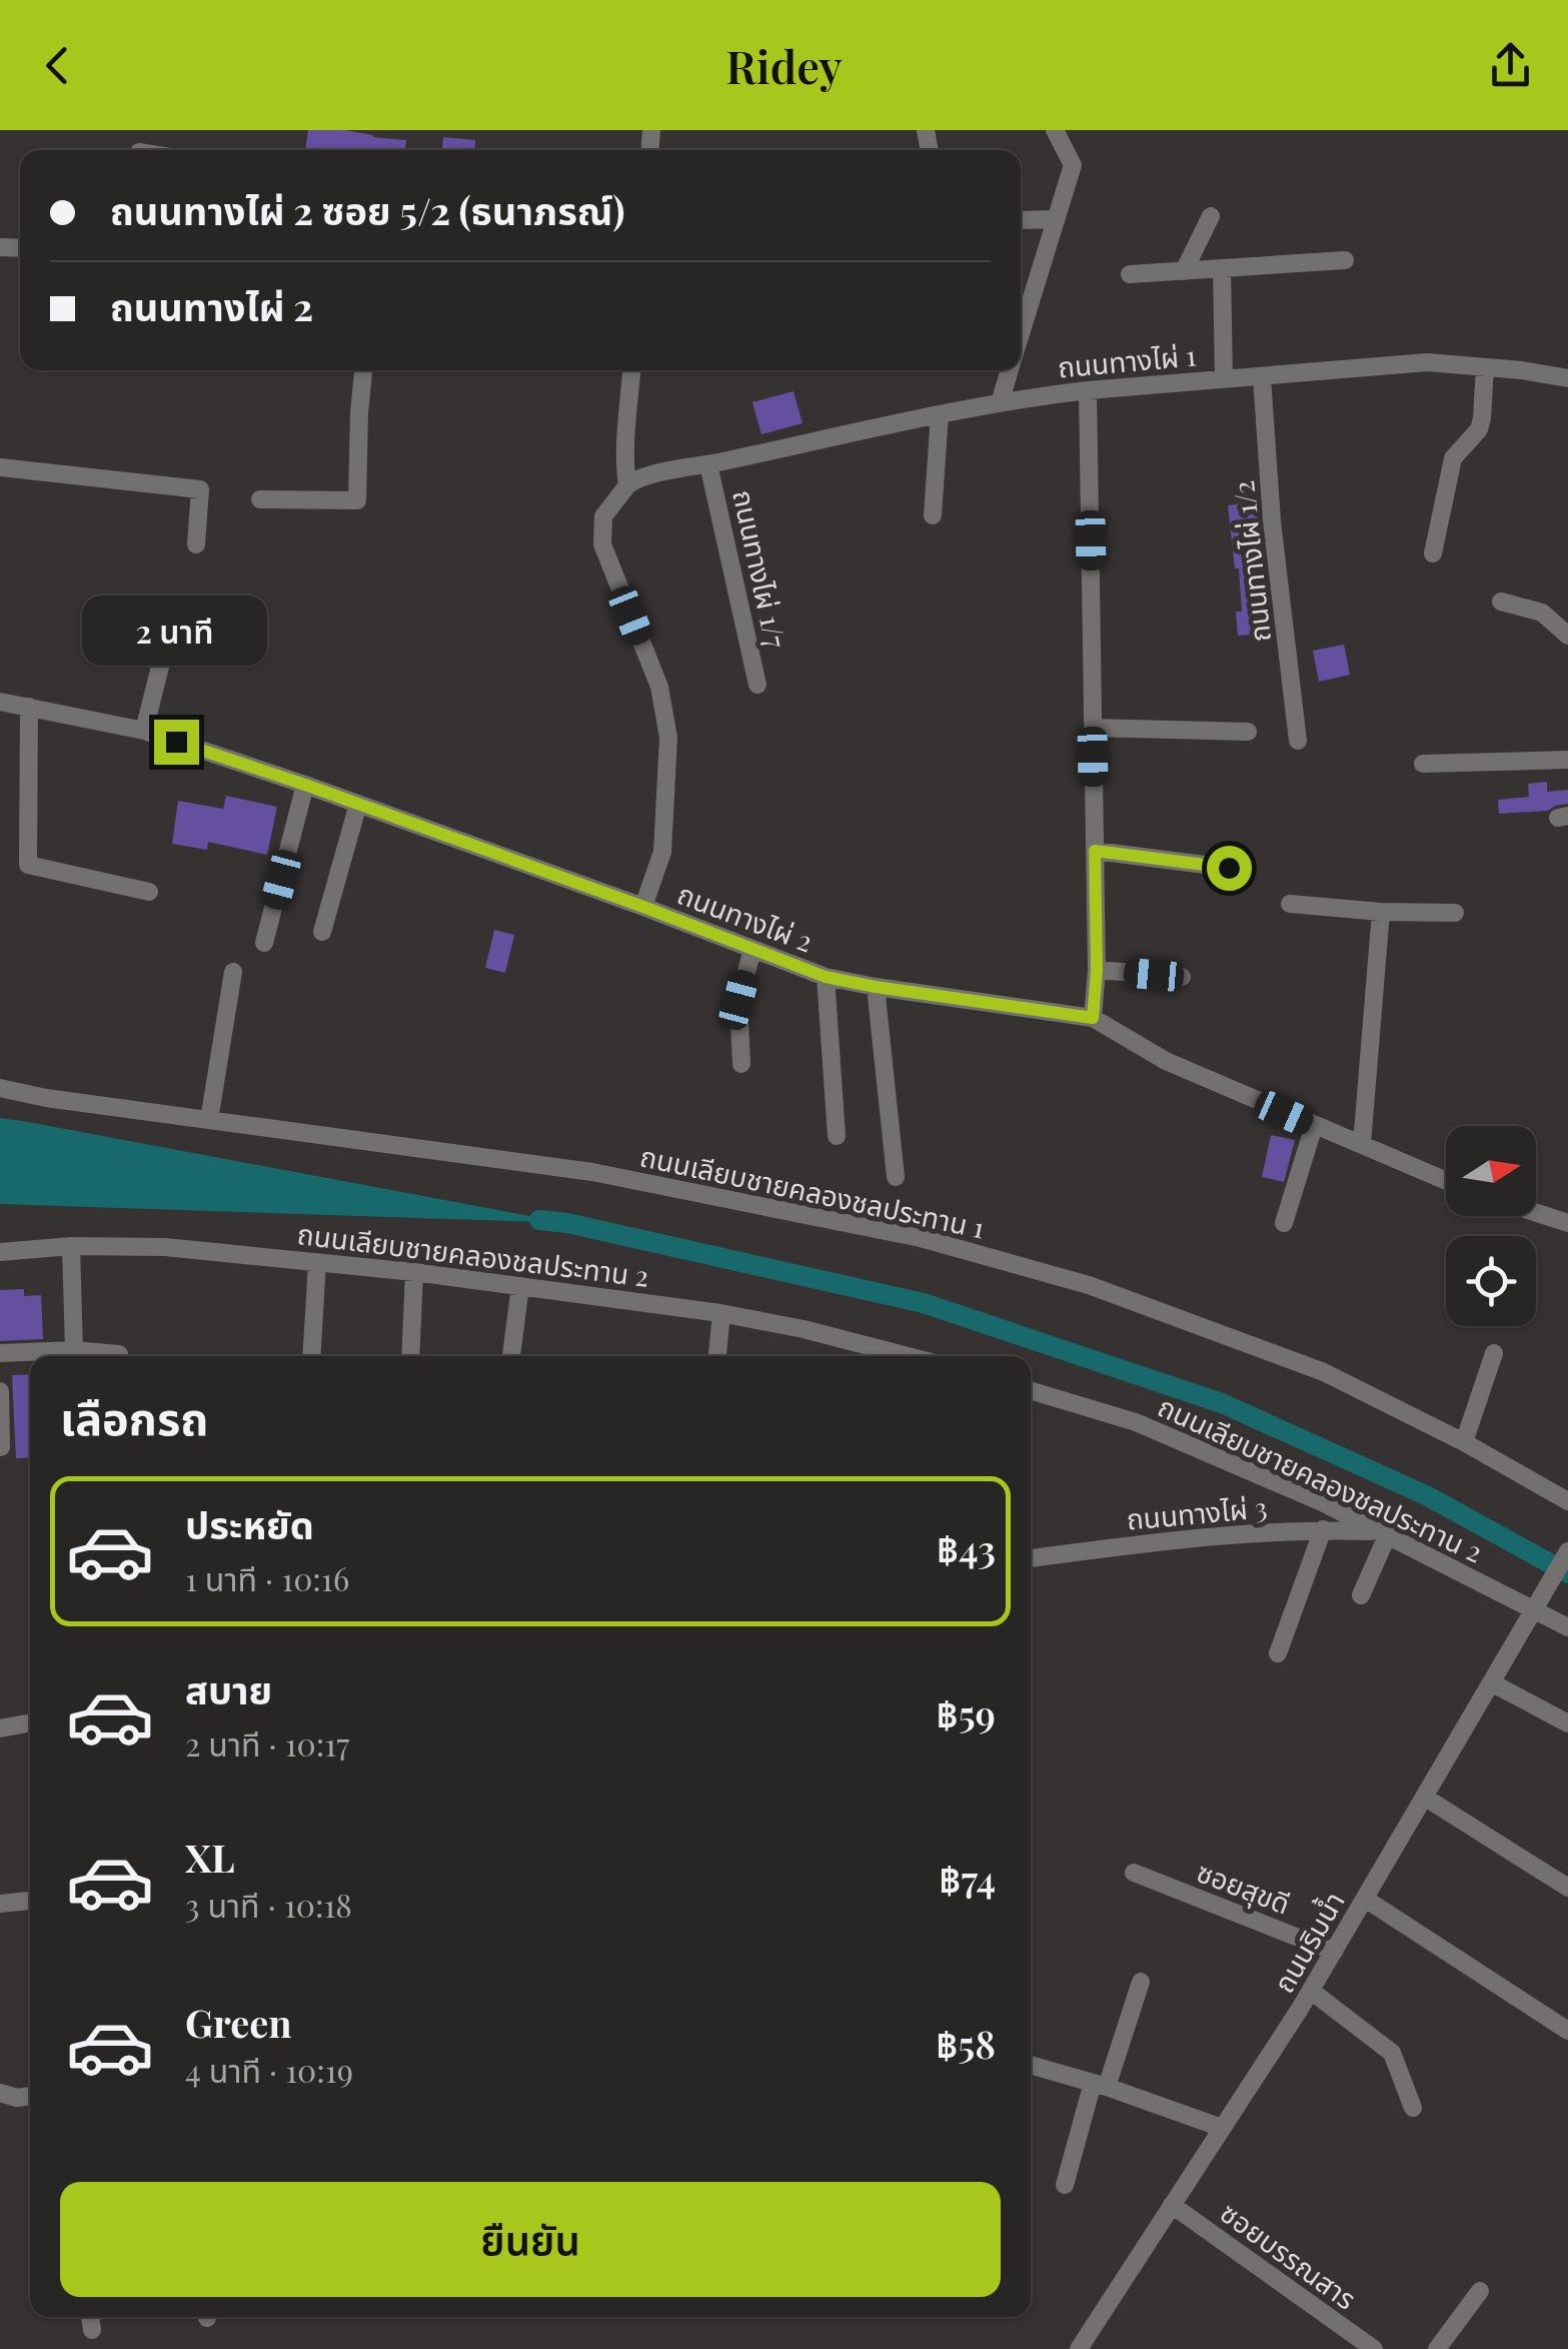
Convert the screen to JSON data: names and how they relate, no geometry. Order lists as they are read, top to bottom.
{
  "streets": {
    "street": [
      "ถนนทางไผ่ 1",
      "ถนนทางไผ่ 1/2",
      "ถนนทางไผ่ 1/7",
      "ถนนทางไผ่ 2",
      "ถนนเลียบชายคลองชลประทาน 1",
      "ถนนเลียบชายคลองชลประทาน 2",
      "ถนนทางไผ่ 3",
      "ซอยสุขดี",
      "ถนนริมน้ำ",
      "ซอยบรรณสาร"
    ]
  },
  "crossings": [
    ["ถนนทางไผ่ 1", "ถนนทางไผ่ 1/2"],
    ["ถนนทางไผ่ 1", "ถนนทางไผ่ 1/7"],
    ["ถนนเลียบชายคลองชลประทาน 2", "ถนนทางไผ่ 3"],
    ["ถนนเลียบชายคลองชลประทาน 2", "ถนนริมน้ำ"],
    ["ซอยสุขดี", "ถนนริมน้ำ"],
    ["ถนนริมน้ำ", "ซอยบรรณสาร"]
  ],
  "north": "right",
  "page": {
    "header": "Ridey",
    "banner": ["ถนนทางไผ่ 2 ซอย 5/2 (ธนาภรณ์)", "ถนนทางไผ่ 2"],
    "bubble": "2 นาที",
    "heading": "เลือกรถ",
    "list": [
      {
        "name": "ประหยัด",
        "note": "1 นาที · 10:16",
        "value": "฿43"
      },
      {
        "name": "สบาย",
        "note": "2 นาที · 10:17",
        "value": "฿59"
      },
      {
        "name": "XL",
        "note": "3 นาที · 10:18",
        "value": "฿74"
      },
      {
        "name": "Green",
        "note": "4 นาที · 10:19",
        "value": "฿58"
      }
    ],
    "buttons": "ยืนยัน"
  }
}
